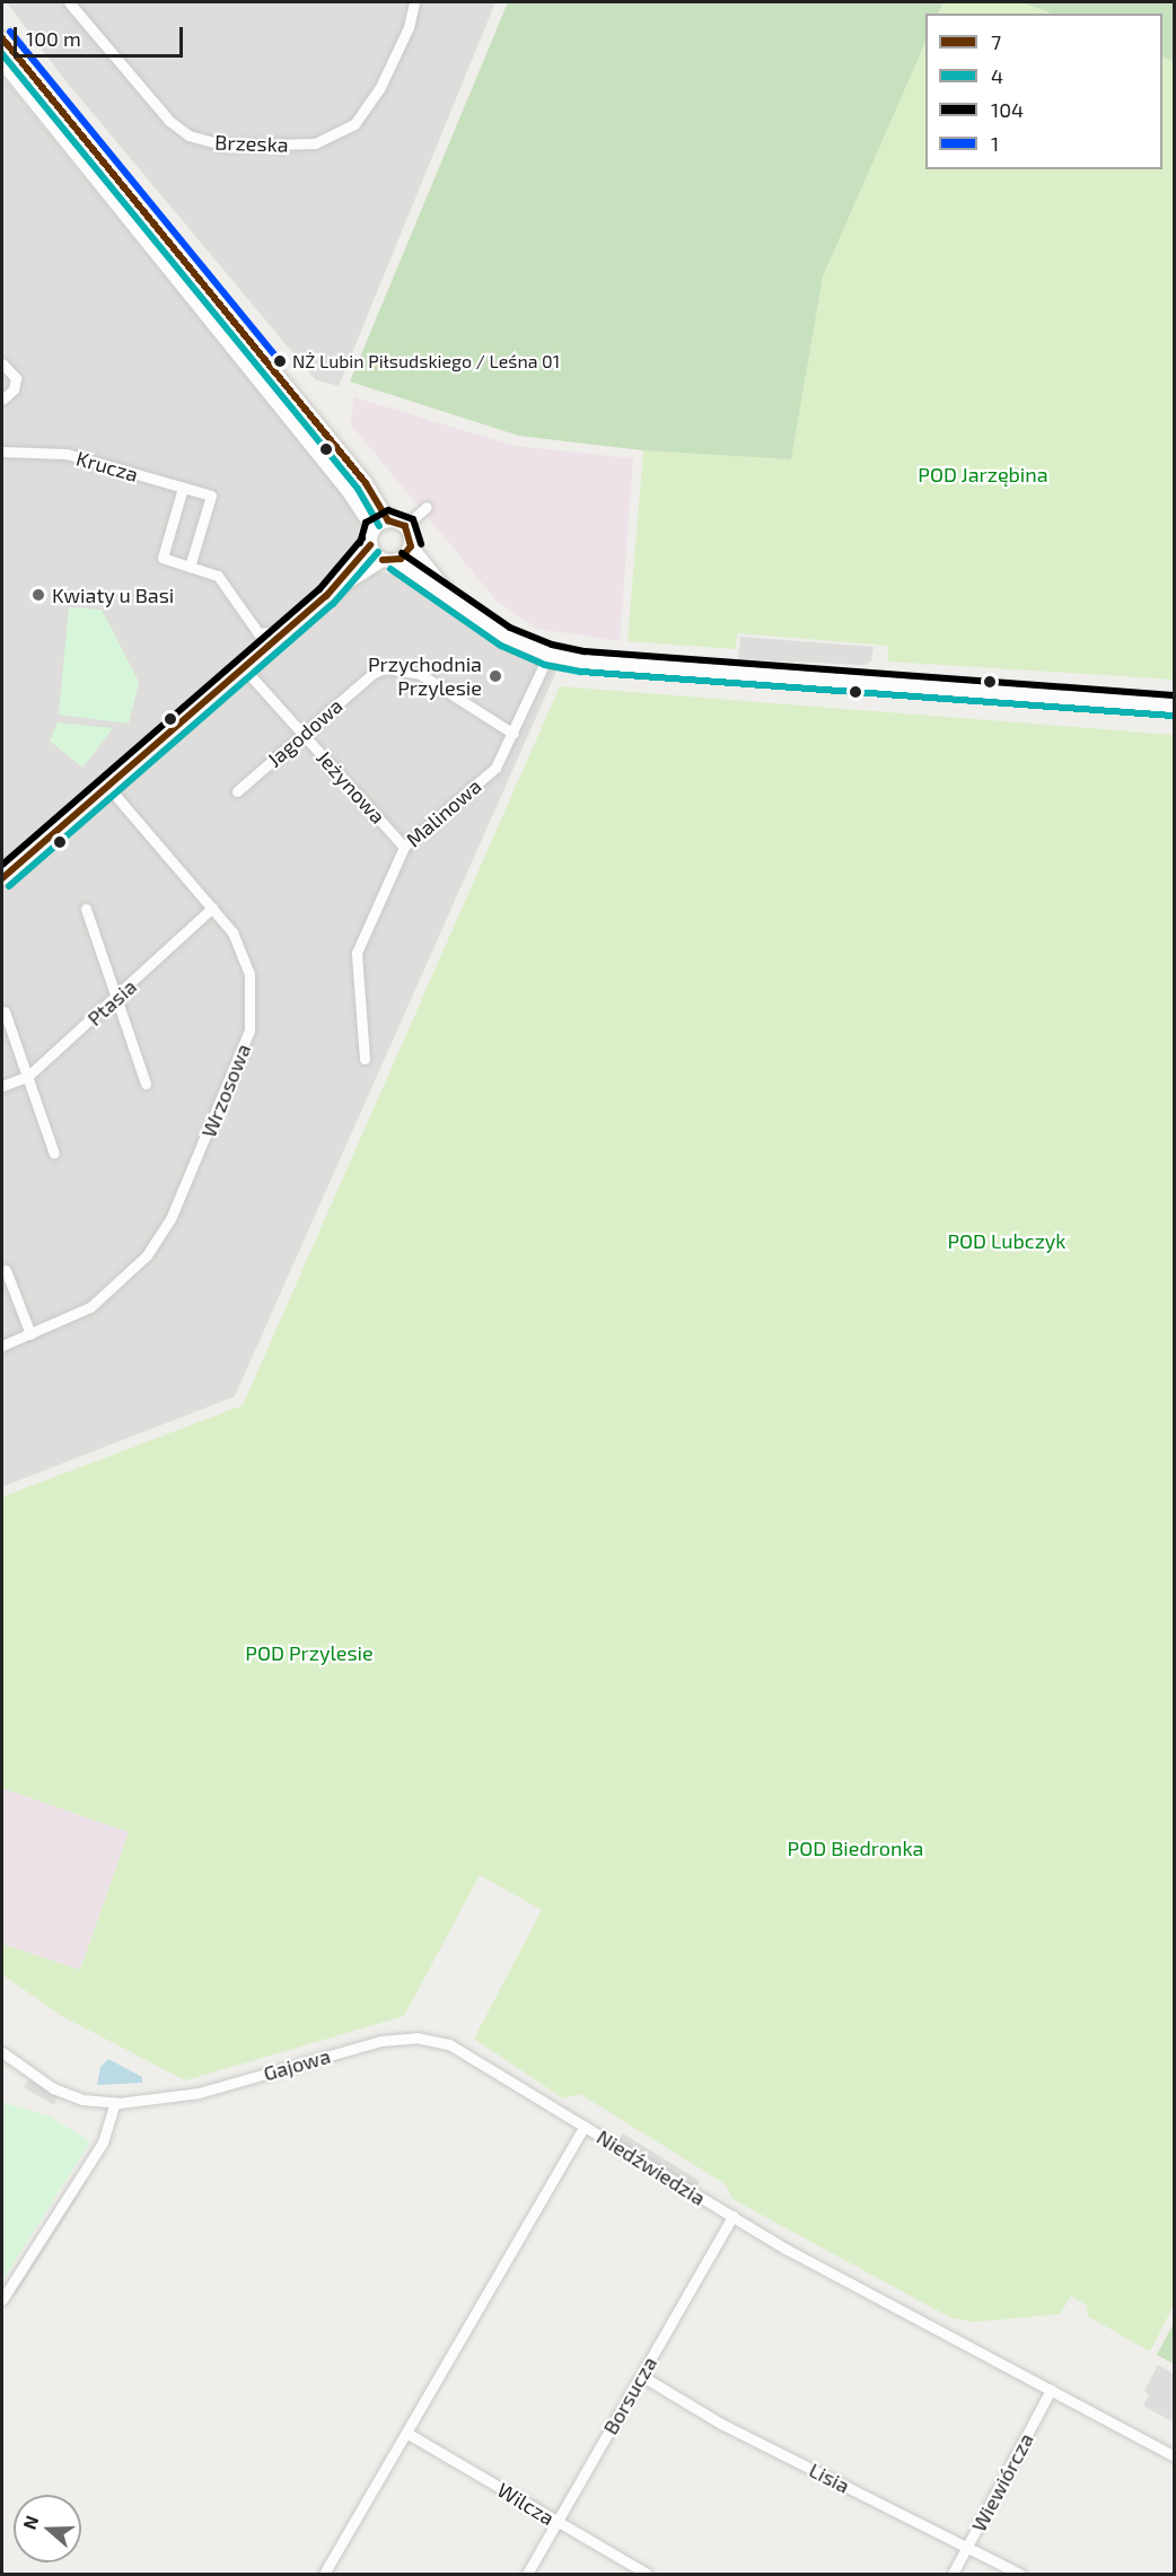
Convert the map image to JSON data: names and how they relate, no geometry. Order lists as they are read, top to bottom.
{
  "streets": {
    "street": [
      "Brzeska",
      "Krucza",
      "Jagodowa",
      "Jeżynowa",
      "Malinowa",
      "Ptasia",
      "Wrzosowa",
      "Gajowa",
      "Niedźwiedzia",
      "Borsucza",
      "Lisia",
      "Wiewiórcza",
      "Wilcza"
    ]
  },
  "crossings": [
    ["Jagodowa", "Jeżynowa"],
    ["Jagodowa", "Malinowa"],
    ["Jeżynowa", "Malinowa"],
    ["Ptasia", "Wrzosowa"],
    ["Gajowa", "Niedźwiedzia"],
    ["Niedźwiedzia", "Borsucza"],
    ["Niedźwiedzia", "Wiewiórcza"],
    ["Niedźwiedzia", "Wilcza"],
    ["Borsucza", "Lisia"],
    ["Borsucza", "Wilcza"],
    ["Lisia", "Wiewiórcza"]
  ],
  "parks": [
    "POD Jarzębina",
    "POD Lubczyk",
    "POD Przylesie",
    "POD Biedronka"
  ],
  "places": ["NŻ Lubin Piłsudskiego / Leśna 01", "Kwiaty u Basi", "Przychodnia Przylesie"],
  "lines": [
    "transit line 1",
    "transit line 7",
    "transit line 4",
    "transit line 104"
  ],
  "legend": [
    "7",
    "4",
    "104",
    "1"
  ],
  "scale_bar": "100 m",
  "north": "left"
}
